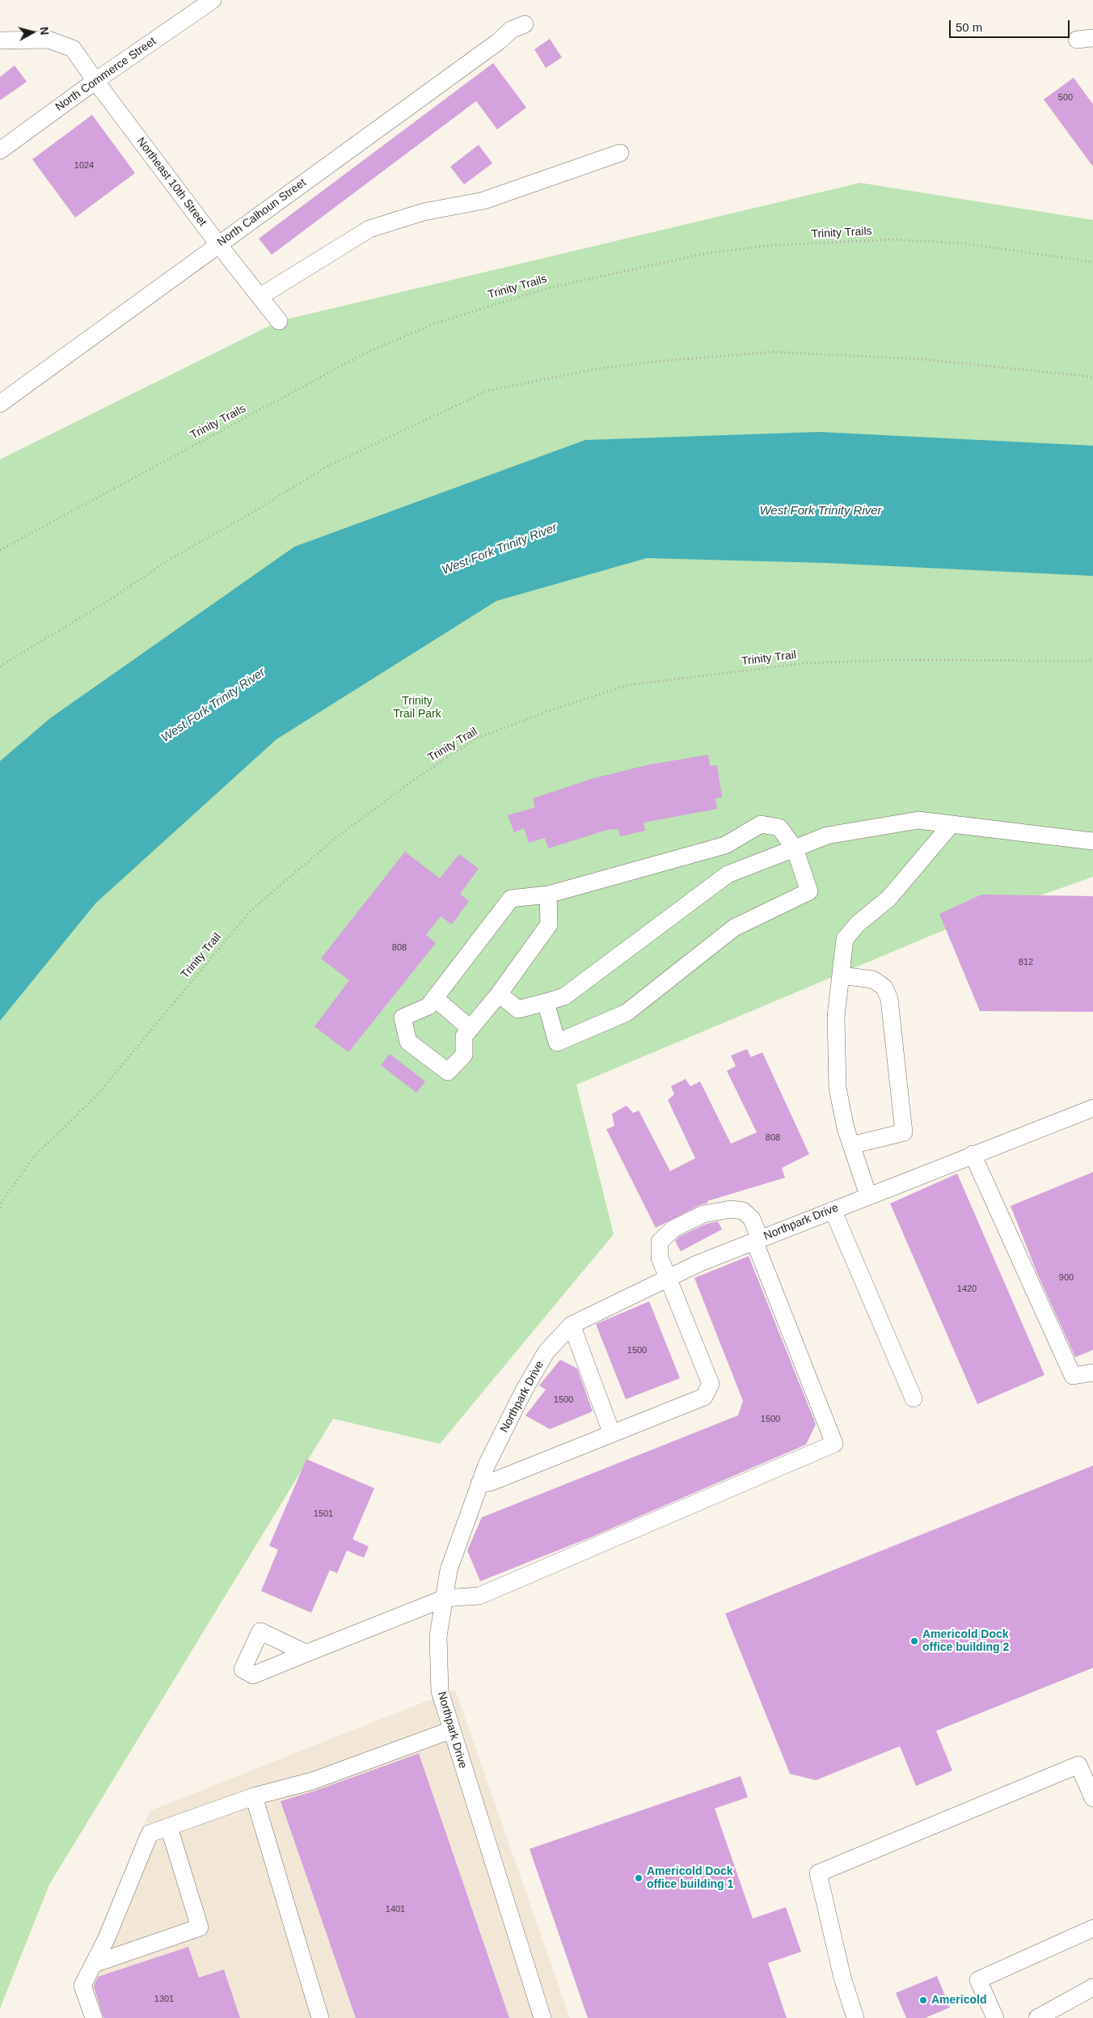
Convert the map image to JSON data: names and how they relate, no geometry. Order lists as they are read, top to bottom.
{
  "streets": {
    "street": [
      "North Commerce Street",
      "Northeast 10th Street",
      "North Calhoun Street",
      "Northpark Drive"
    ],
    "path": ["Trinity Trails", "Trinity Trail"]
  },
  "crossings": [
    ["North Commerce Street", "Northeast 10th Street"],
    ["Northeast 10th Street", "North Calhoun Street"]
  ],
  "water": ["West Fork Trinity River"],
  "parks": ["Trinity Trail Park"],
  "places": ["Americold Dock office building 2", "Americold Dock office building 1", "Americold"],
  "house_numbers": [
    "500",
    "1024",
    "808",
    "812",
    "808",
    "900",
    "1420",
    "1500",
    "1500",
    "1500",
    "1501",
    "1401",
    "1301"
  ],
  "scale_bar": "50 m",
  "north": "right"
}
